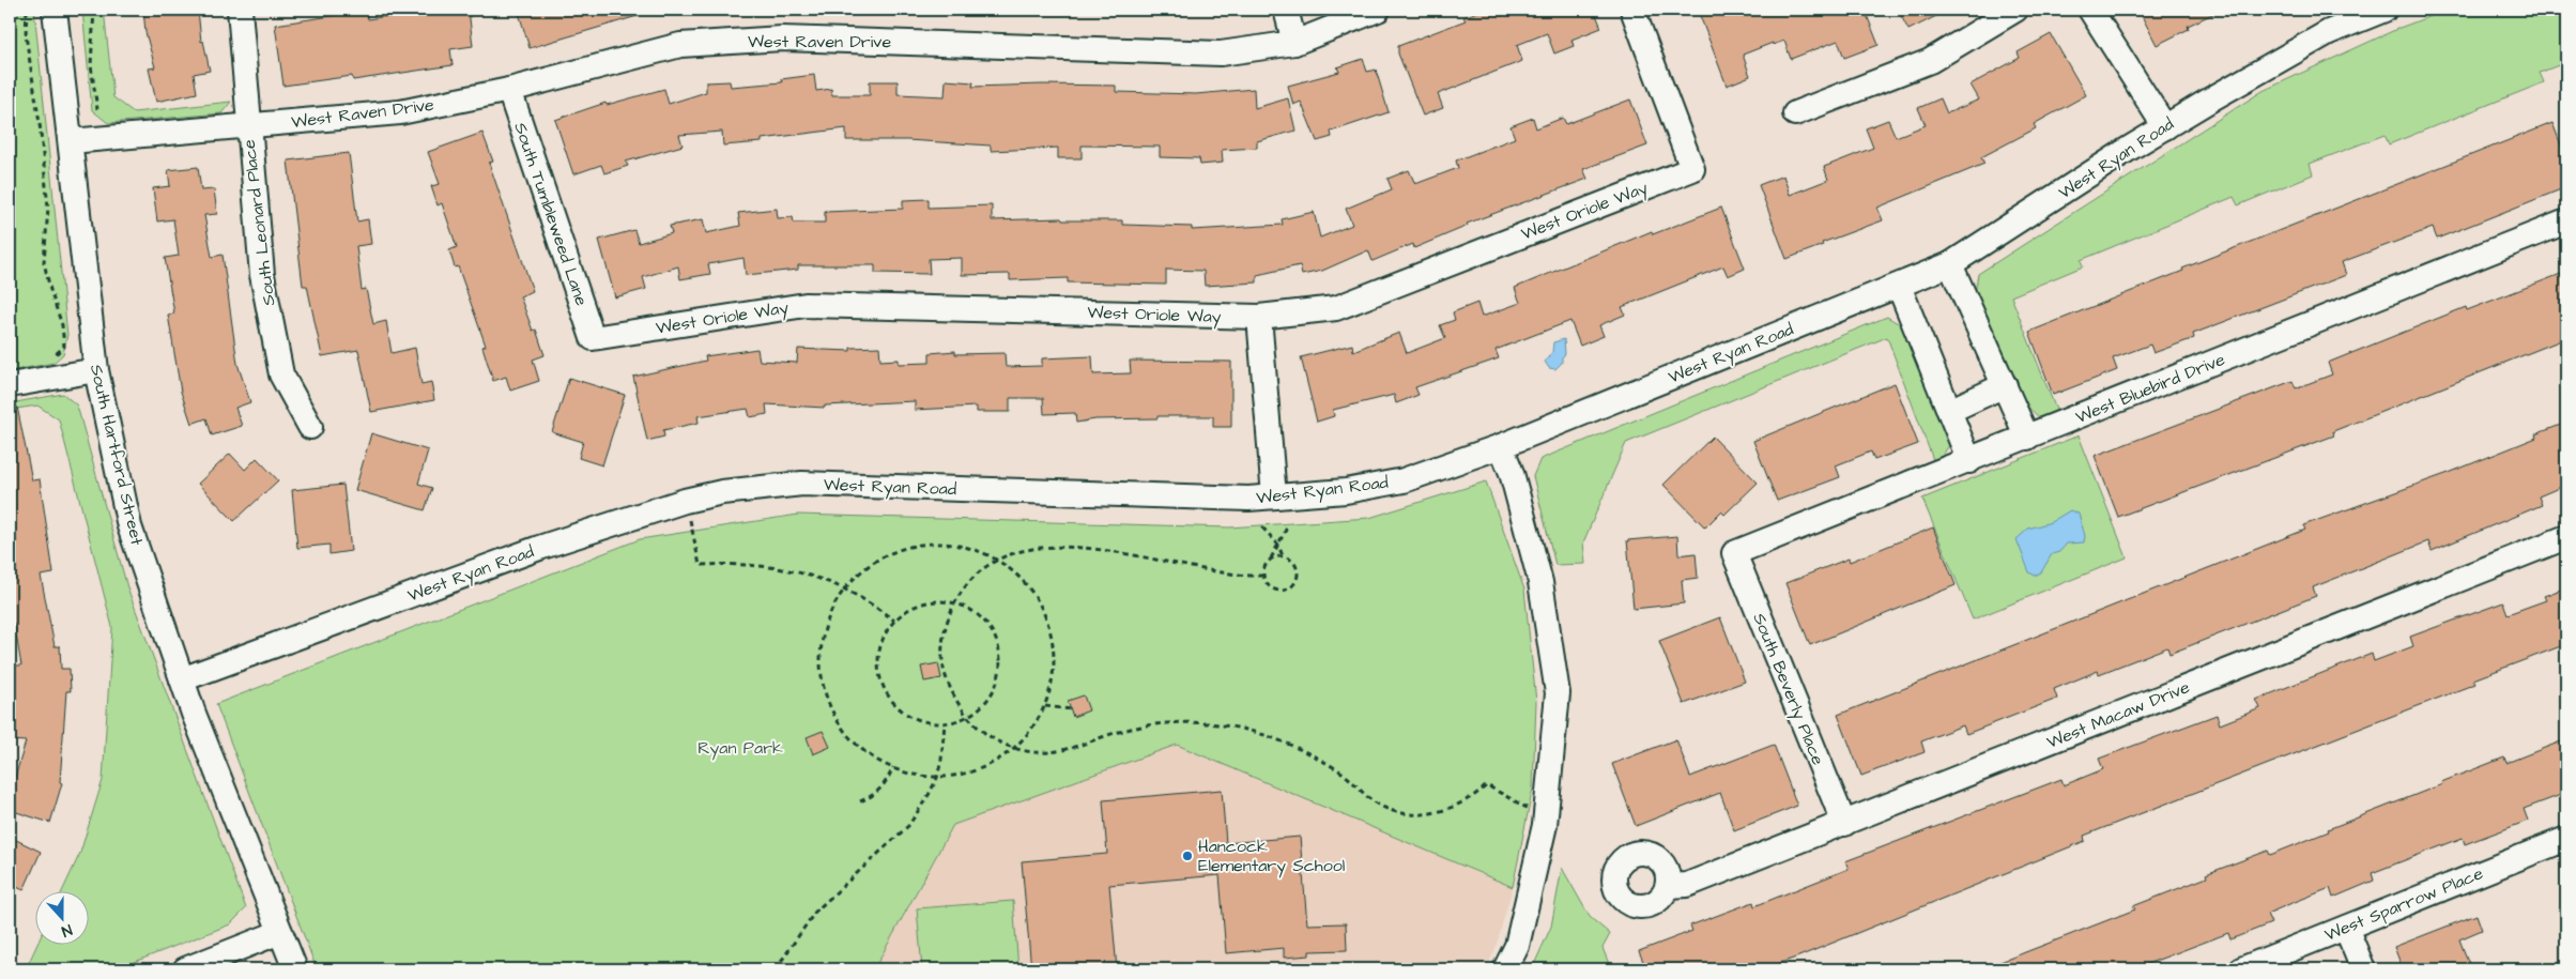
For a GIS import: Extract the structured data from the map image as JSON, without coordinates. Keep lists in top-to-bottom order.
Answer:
{
  "streets": {
    "street": [
      "West Raven Drive",
      "West Ryan Road",
      "West Oriole Way",
      "South Tumbleweed Lane",
      "South Leonard Place",
      "West Bluebird Drive",
      "South Hartford Street",
      "South Beverly Place",
      "West Macaw Drive",
      "West Sparrow Place"
    ]
  },
  "crossings": [
    ["West Raven Drive", "South Tumbleweed Lane"],
    ["West Raven Drive", "South Leonard Place"],
    ["West Raven Drive", "South Hartford Street"],
    ["West Ryan Road", "South Hartford Street"],
    ["West Oriole Way", "South Tumbleweed Lane"],
    ["West Bluebird Drive", "South Beverly Place"],
    ["South Beverly Place", "West Macaw Drive"]
  ],
  "parks": ["Ryan Park"],
  "places": ["Hancock Elementary School"],
  "north": "bottom"
}
